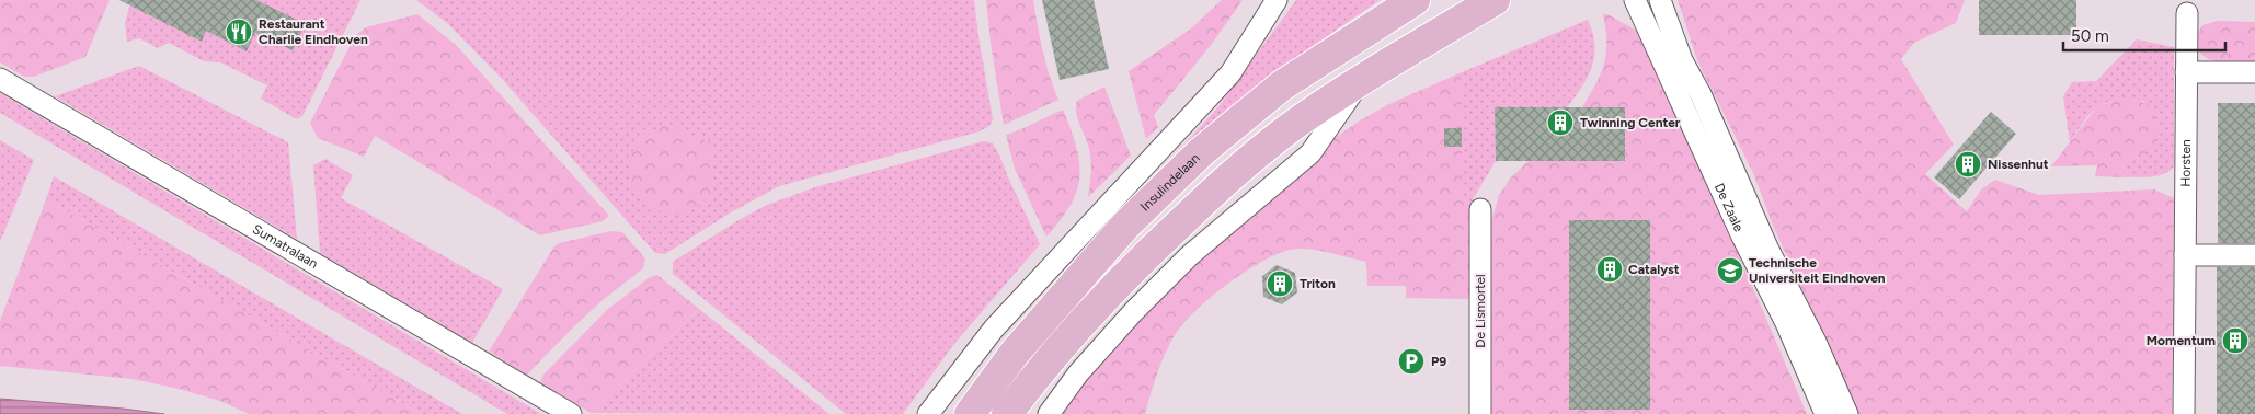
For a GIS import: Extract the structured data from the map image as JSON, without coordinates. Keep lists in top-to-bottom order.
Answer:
{
  "streets": {
    "main road": ["Insulindelaan"],
    "street": [
      "Horsten",
      "De Zaale",
      "Sumatralaan",
      "De Lismortel"
    ]
  },
  "places": {
    "restaurant": ["Restaurant Charlie Eindhoven"],
    "building": [
      "Twinning Center",
      "Nissenhut",
      "Catalyst",
      "Triton",
      "Momentum"
    ],
    "school or university": ["Technische Universiteit Eindhoven"],
    "parking": ["P9"]
  },
  "scale_bar": "50 m"
}
